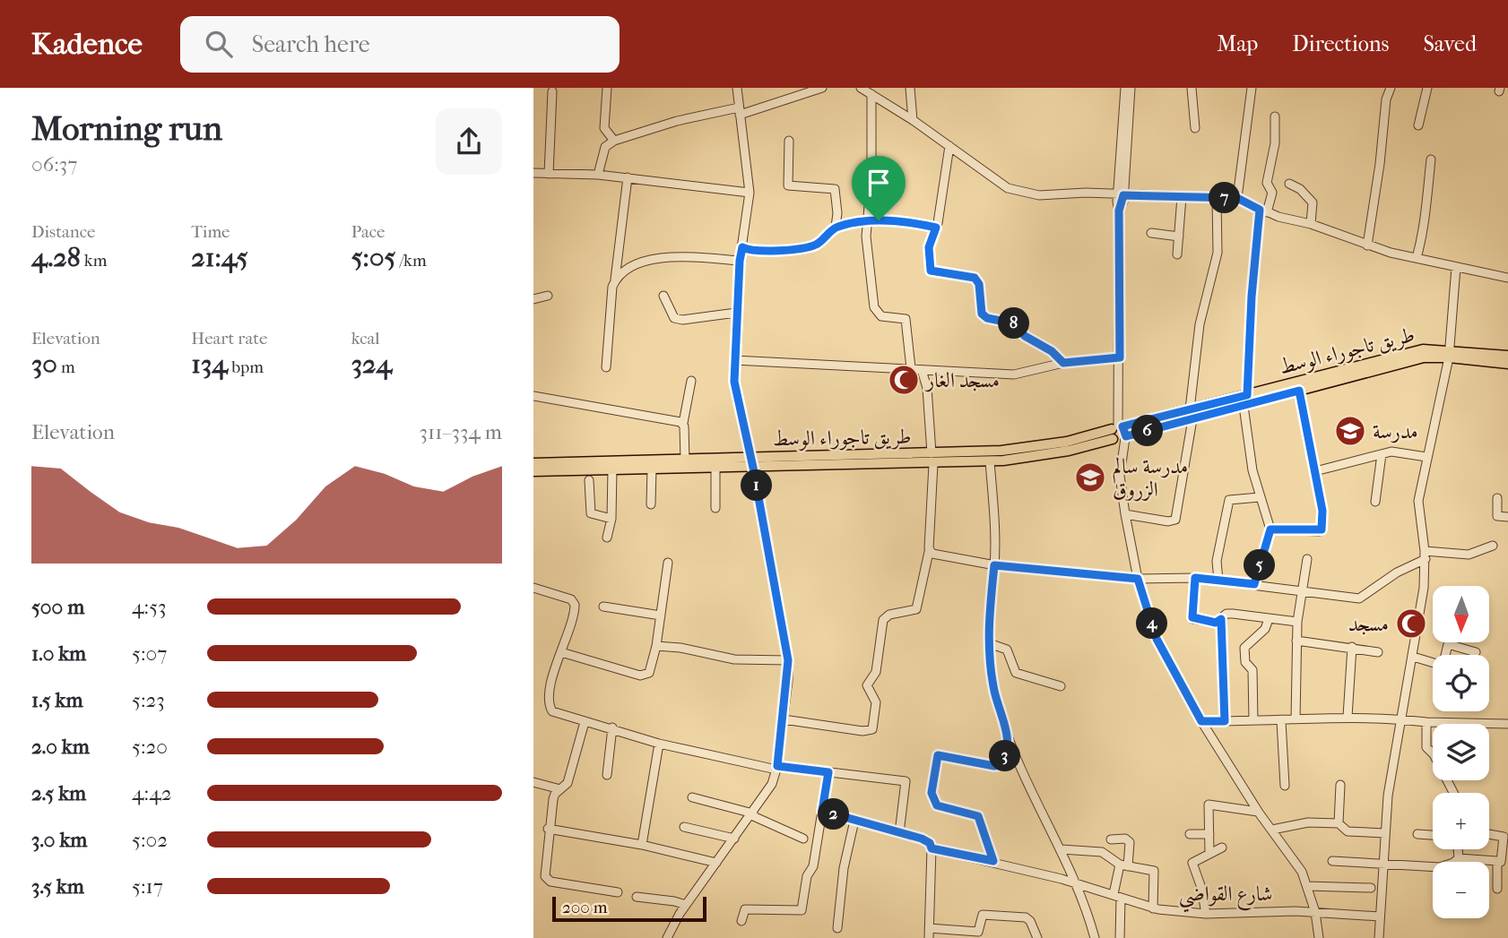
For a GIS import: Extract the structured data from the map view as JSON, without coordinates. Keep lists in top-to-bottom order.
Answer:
{
  "streets": {
    "main road": ["طريق تاجوراء الوسط"],
    "street": ["شارع القواضي"]
  },
  "places": {
    "mosque": ["مسجد الغار", "مسجد"],
    "school or university": ["مدرسة", "مدرسة سالم الزروق"]
  },
  "scale_bar": "200 m",
  "north": "bottom",
  "page": {
    "header": "Kadence",
    "search": "Search here",
    "nav": ["Map", "Directions", "Saved"],
    "heading": ["Morning run", "06:37"],
    "pins": [
      "7",
      "8",
      "6",
      "1",
      "5",
      "4",
      "3",
      "2"
    ],
    "stats": [
      ["Distance", "4.28 km"],
      ["Time", "21:45"],
      ["Pace", "5:05 /km"],
      ["Elevation", "30 m"],
      ["Heart rate", "134 bpm"],
      ["kcal", "324"]
    ],
    "chart": ["Elevation", "311–334 m"],
    "list": [
      {
        "name": "500 m",
        "note": "4:53"
      },
      {
        "name": "1.0 km",
        "note": "5:07"
      },
      {
        "name": "1.5 km",
        "note": "5:23"
      },
      {
        "name": "2.0 km",
        "note": "5:20"
      },
      {
        "name": "2.5 km",
        "note": "4:42"
      },
      {
        "name": "3.0 km",
        "note": "5:02"
      },
      {
        "name": "3.5 km",
        "note": "5:17"
      }
    ],
    "map_buttons": ["+", "−"],
    "scale": "200 m"
  }
}
